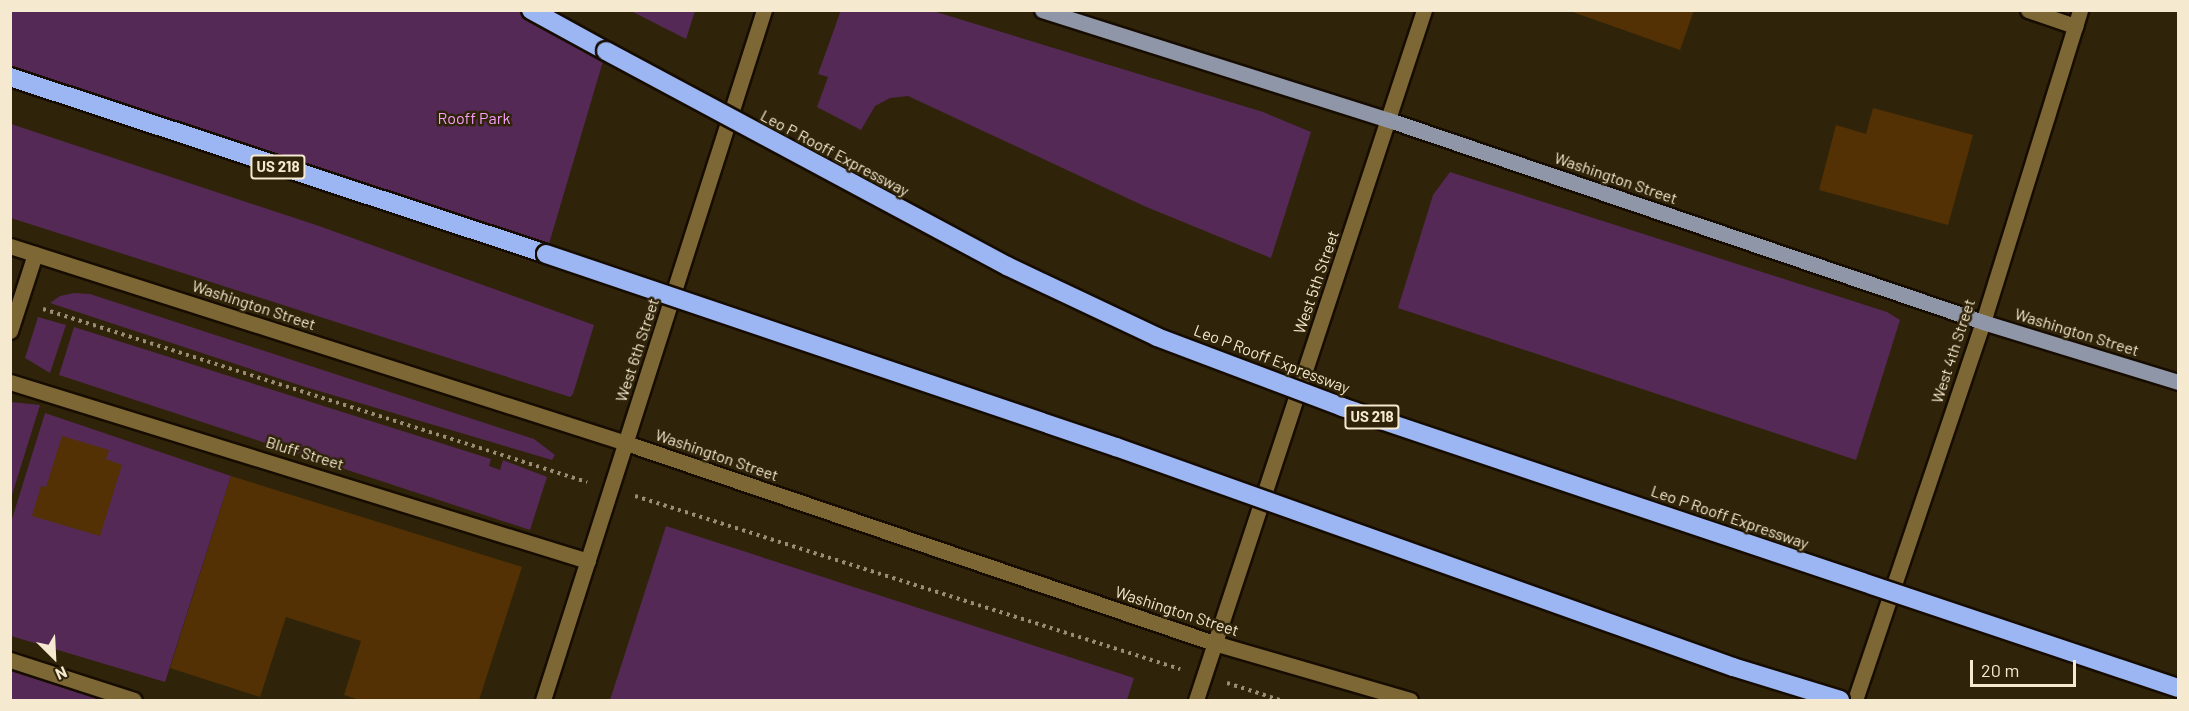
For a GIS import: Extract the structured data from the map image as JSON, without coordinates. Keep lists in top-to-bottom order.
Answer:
{
  "streets": {
    "highway": ["Leo P Rooff Expressway", "US 218"],
    "main road": ["Washington Street"],
    "street": [
      "West 5th Street",
      "West 6th Street",
      "West 4th Street",
      "Bluff Street"
    ]
  },
  "crossings": [
    ["Washington Street", "West 5th Street"],
    ["Washington Street", "West 6th Street"],
    ["Washington Street", "West 4th Street"],
    ["West 6th Street", "Bluff Street"]
  ],
  "parks": ["Rooff Park"],
  "scale_bar": "20 m",
  "north": "bottom right"
}
